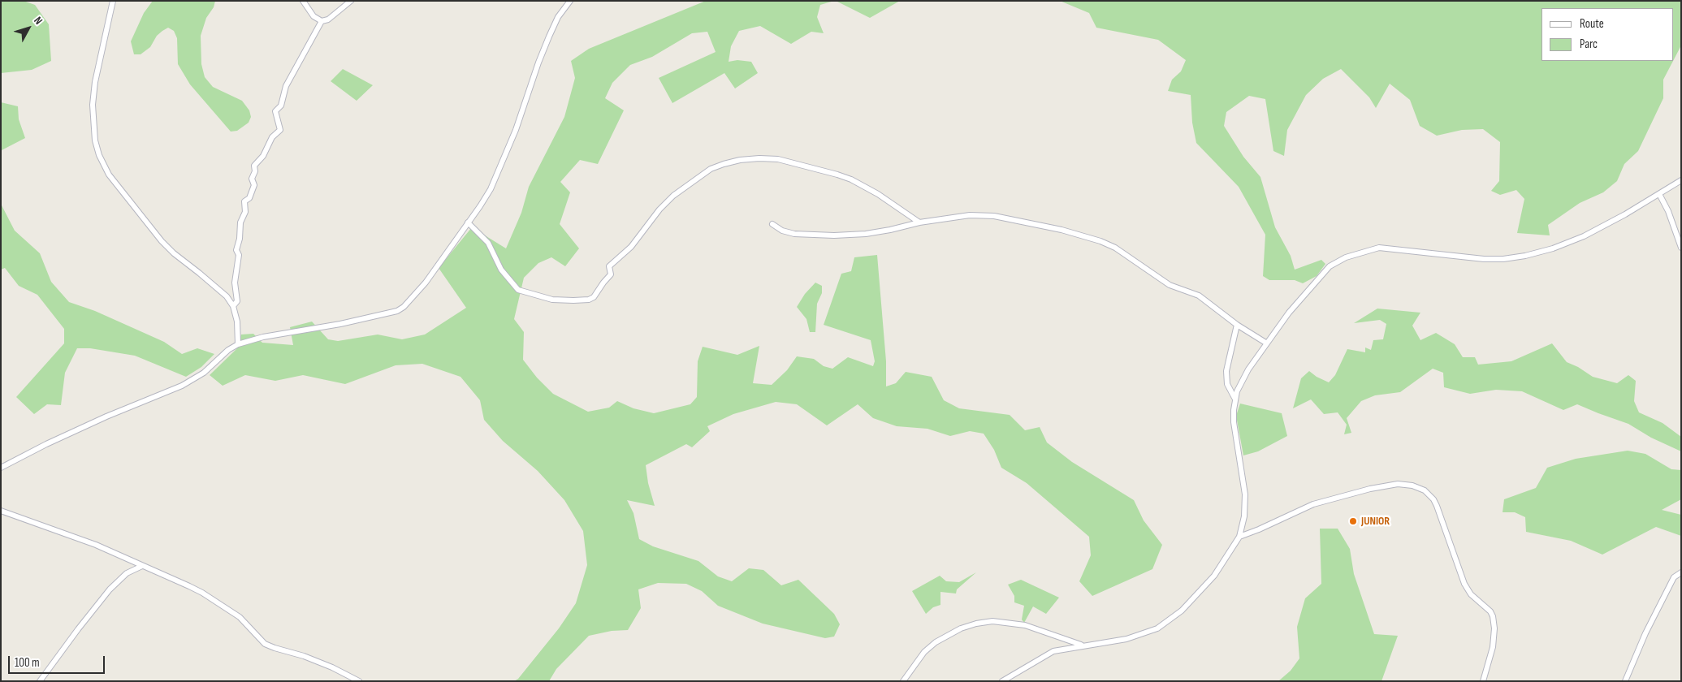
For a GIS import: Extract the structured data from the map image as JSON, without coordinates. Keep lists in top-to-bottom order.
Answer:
{
  "places": ["JUNIOR"],
  "legend": ["Route", "Parc"],
  "scale_bar": "100 m",
  "north": "top right"
}
